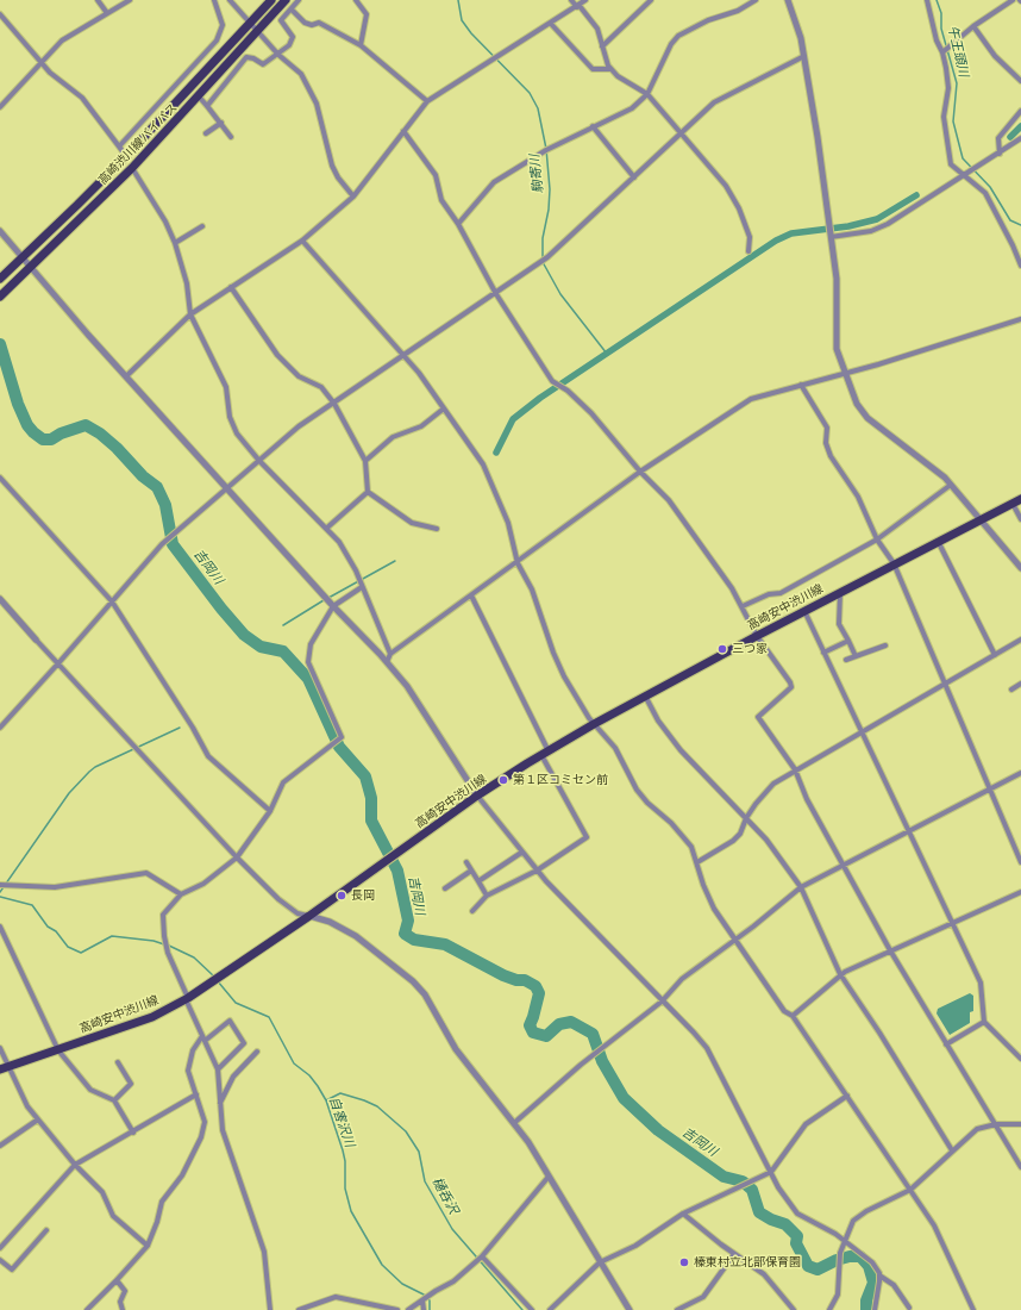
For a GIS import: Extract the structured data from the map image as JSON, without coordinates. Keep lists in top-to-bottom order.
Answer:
{
  "streets": {
    "main road": ["高崎渋川線バイパス", "高崎安中渋川線"]
  },
  "water": [
    "午王頭川",
    "駒寄川",
    "吉岡川",
    "自害沢川",
    "樋呑沢"
  ],
  "places": [
    "三つ家",
    "第１区コミセン前",
    "長岡",
    "榛東村立北部保育園"
  ]
}
